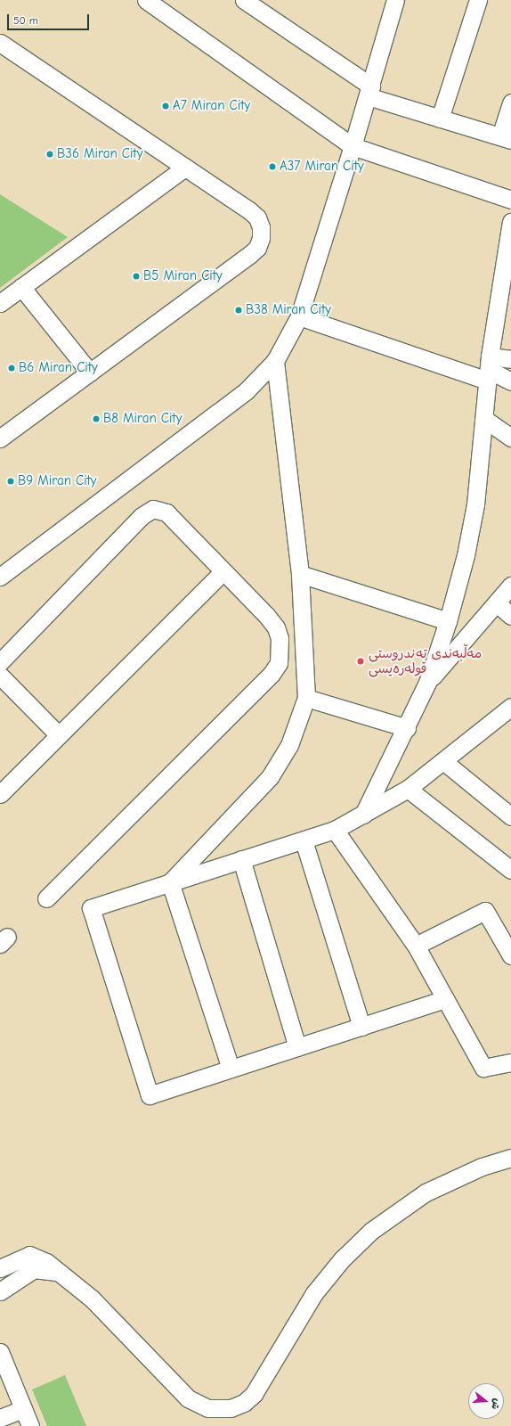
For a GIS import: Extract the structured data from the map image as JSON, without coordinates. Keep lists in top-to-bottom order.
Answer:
{
  "places": [
    "A7 Miran City",
    "B36 Miran City",
    "A37 Miran City",
    "B5 Miran City",
    "B38 Miran City",
    "B6 Miran City",
    "B8 Miran City",
    "B9 Miran City",
    "مەڵبەندی تەندروستی قولەرەیسی"
  ],
  "scale_bar": "50 m",
  "north": "right"
}
